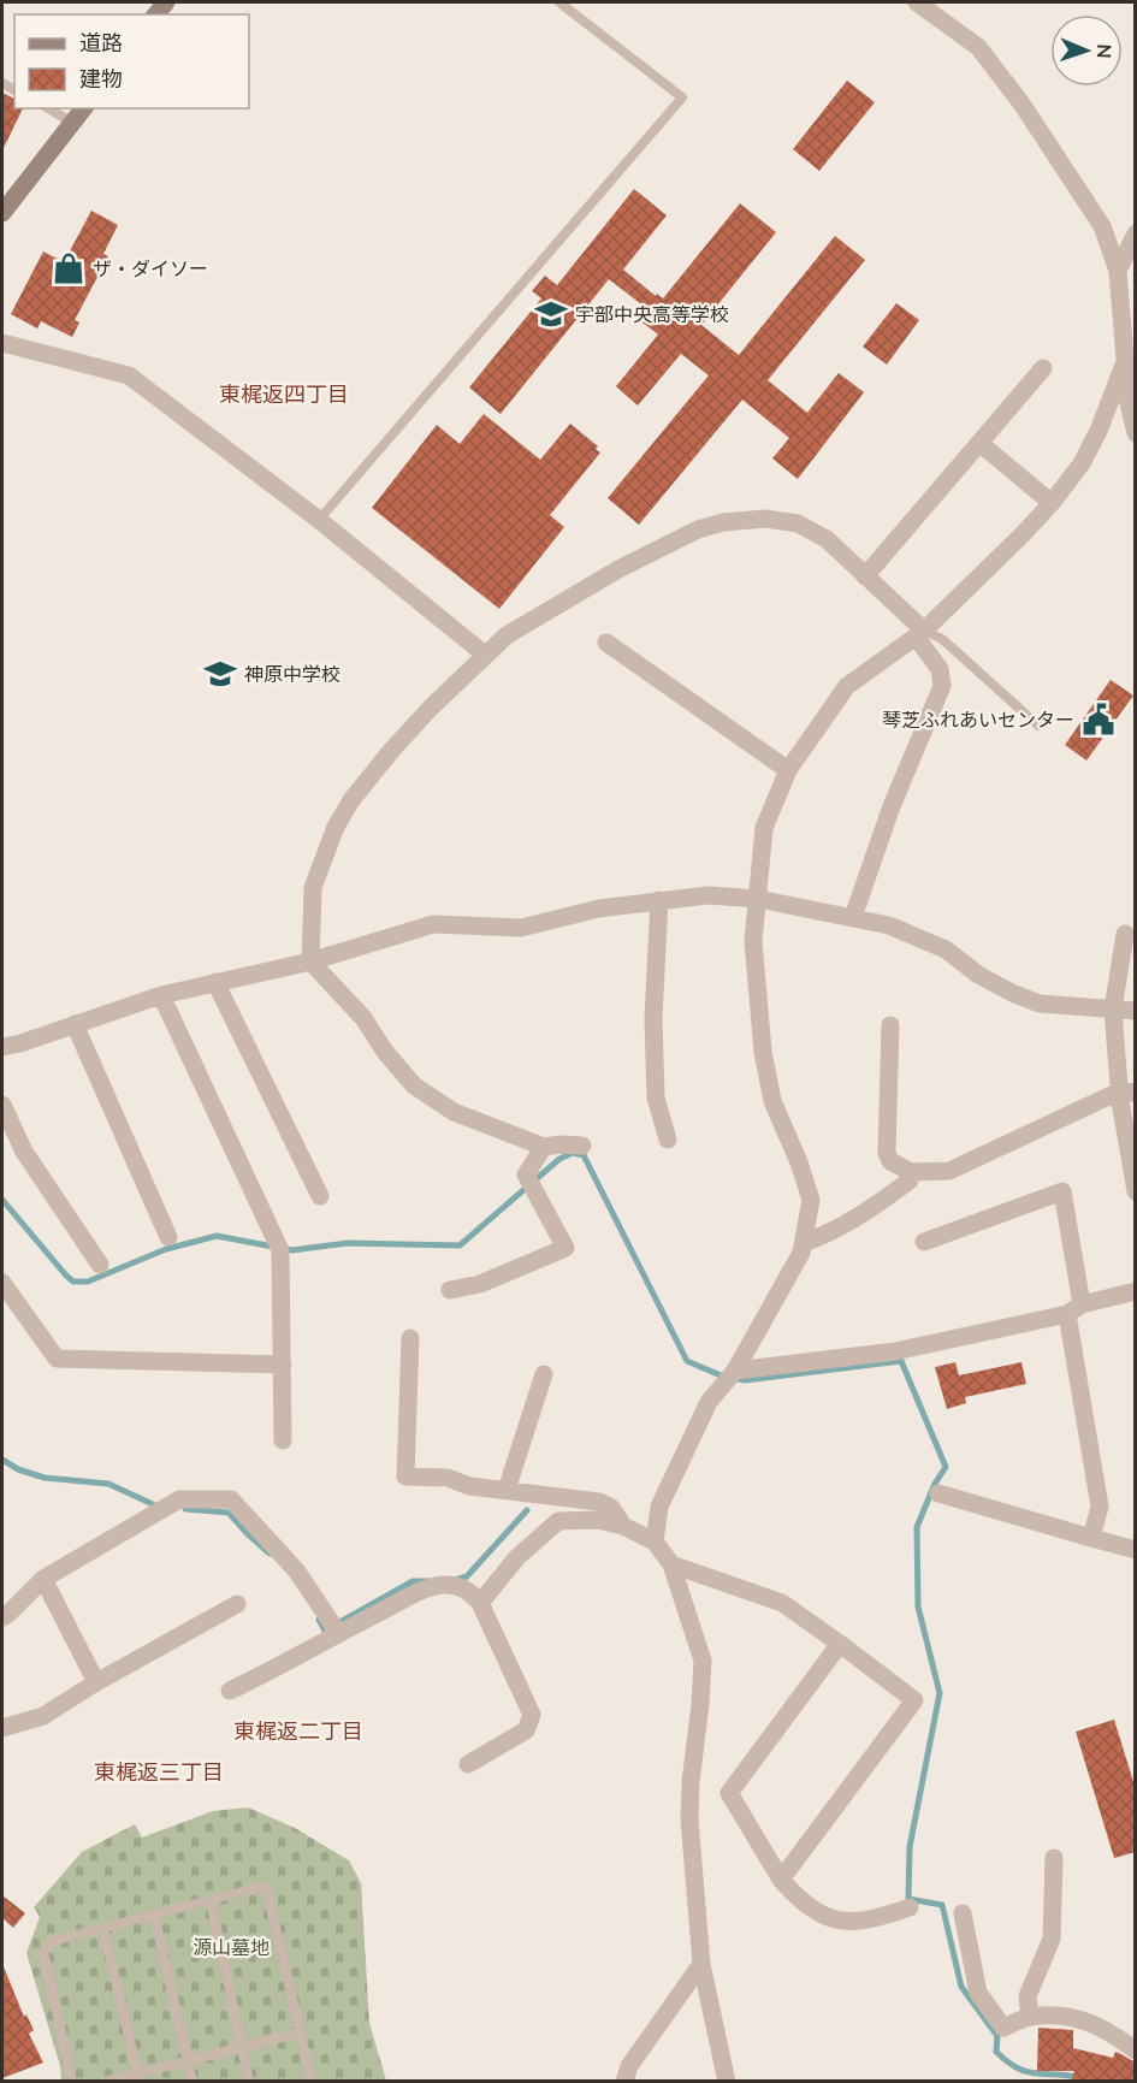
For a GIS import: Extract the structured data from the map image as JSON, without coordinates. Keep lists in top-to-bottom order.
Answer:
{
  "districts": ["東梶返四丁目", "東梶返二丁目", "東梶返三丁目"],
  "parks": ["源山墓地"],
  "places": {
    "shop": ["ザ・ダイソー"],
    "school or university": ["宇部中央高等学校", "神原中学校"],
    "public building": ["琴芝ふれあいセンター"]
  },
  "legend": ["道路", "建物"],
  "north": "right"
}
